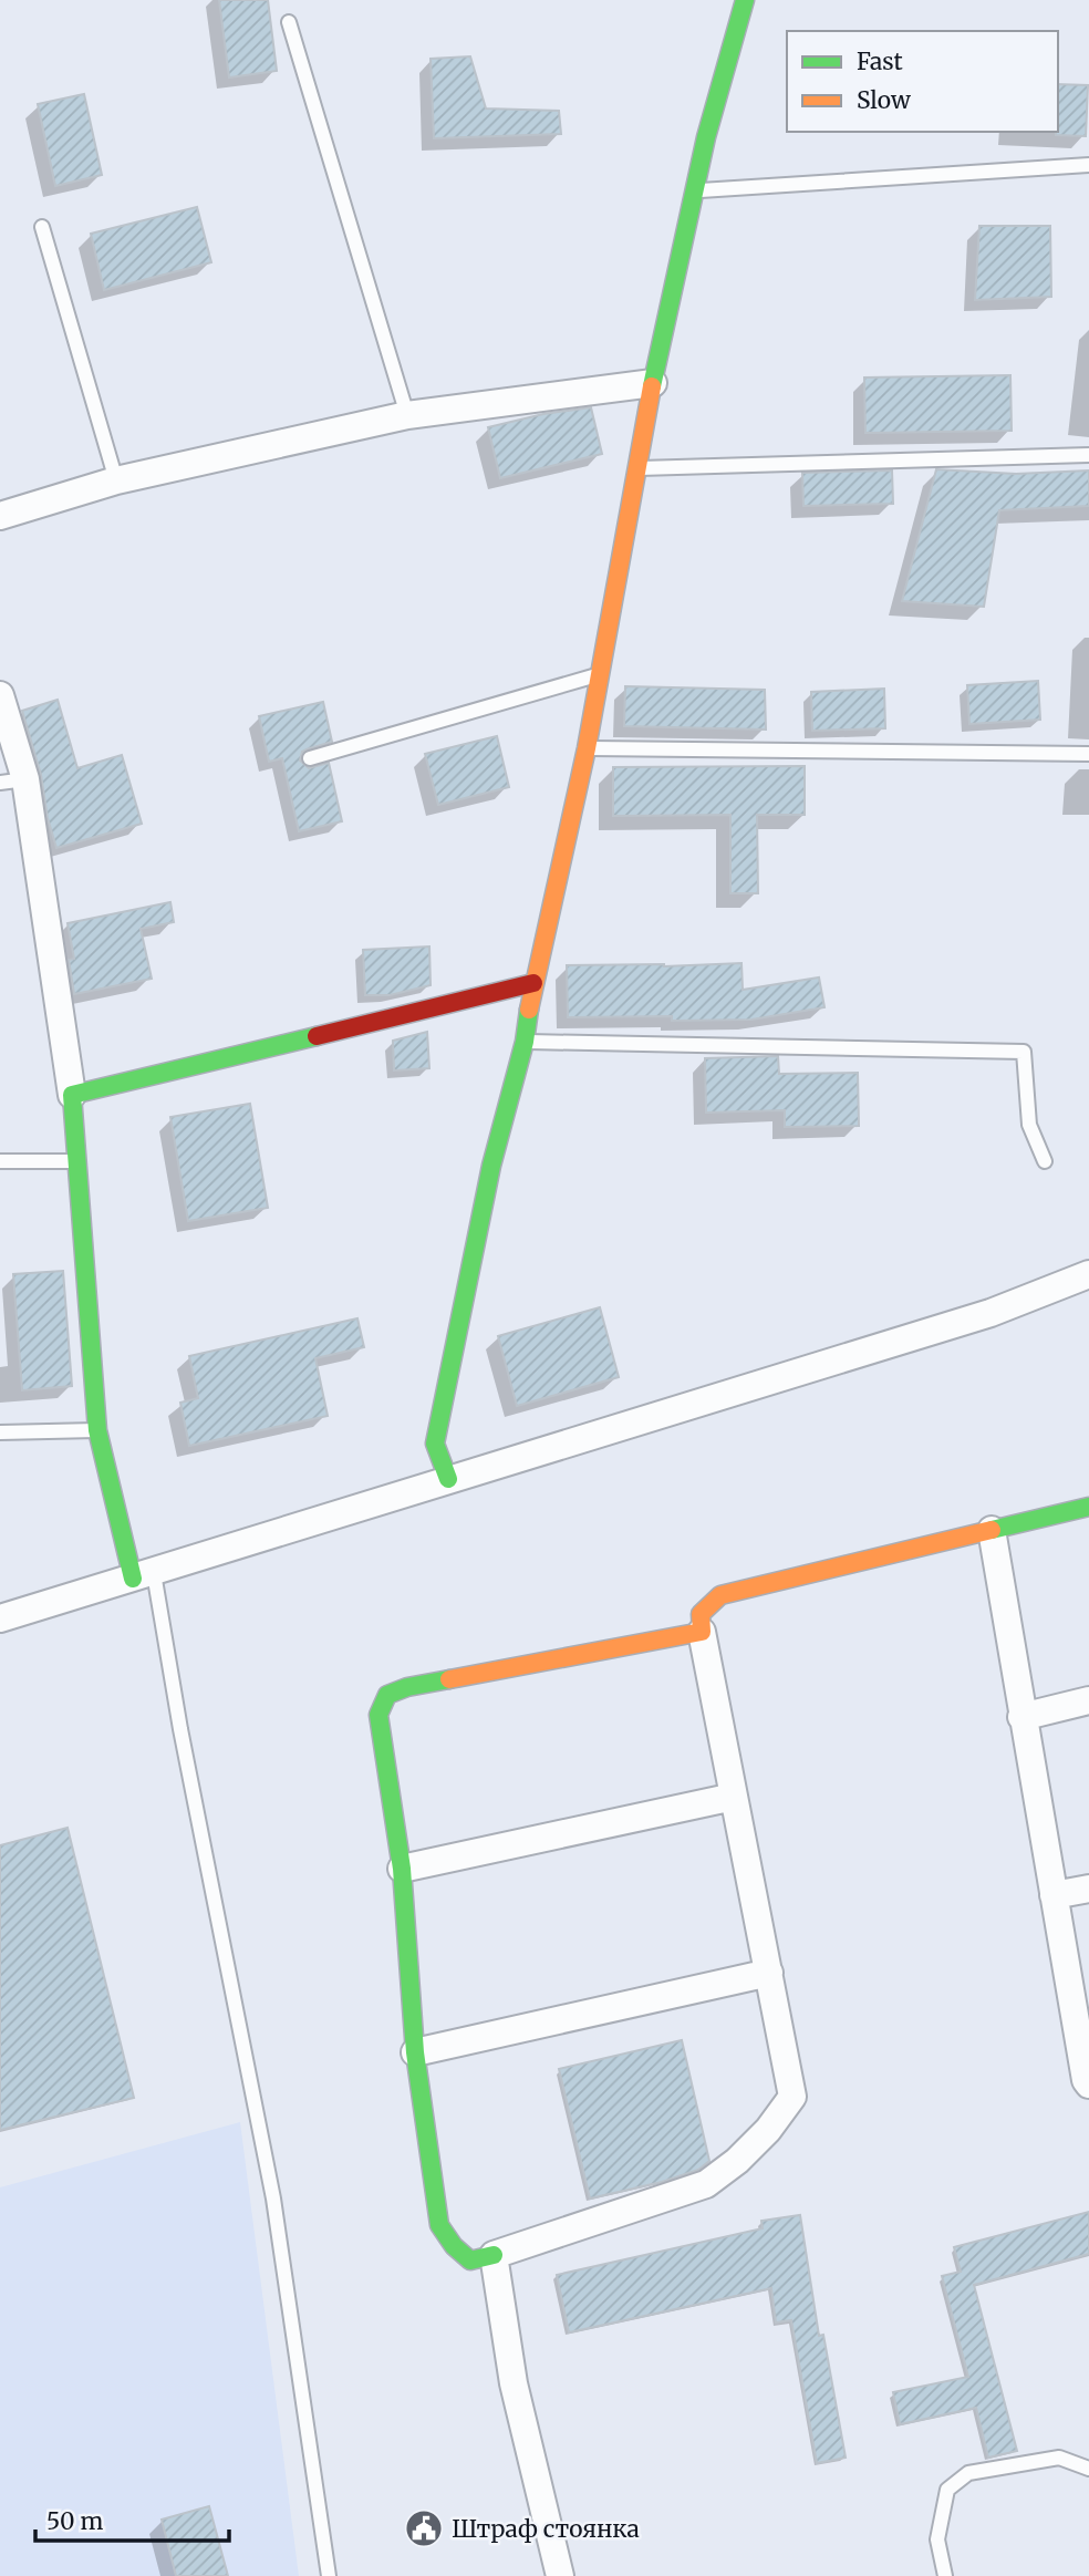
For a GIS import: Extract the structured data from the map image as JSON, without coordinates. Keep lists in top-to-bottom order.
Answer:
{
  "places": {
    "public building": ["Штраф стоянка"]
  },
  "legend": ["Fast", "Slow"],
  "scale_bar": "50 m"
}
